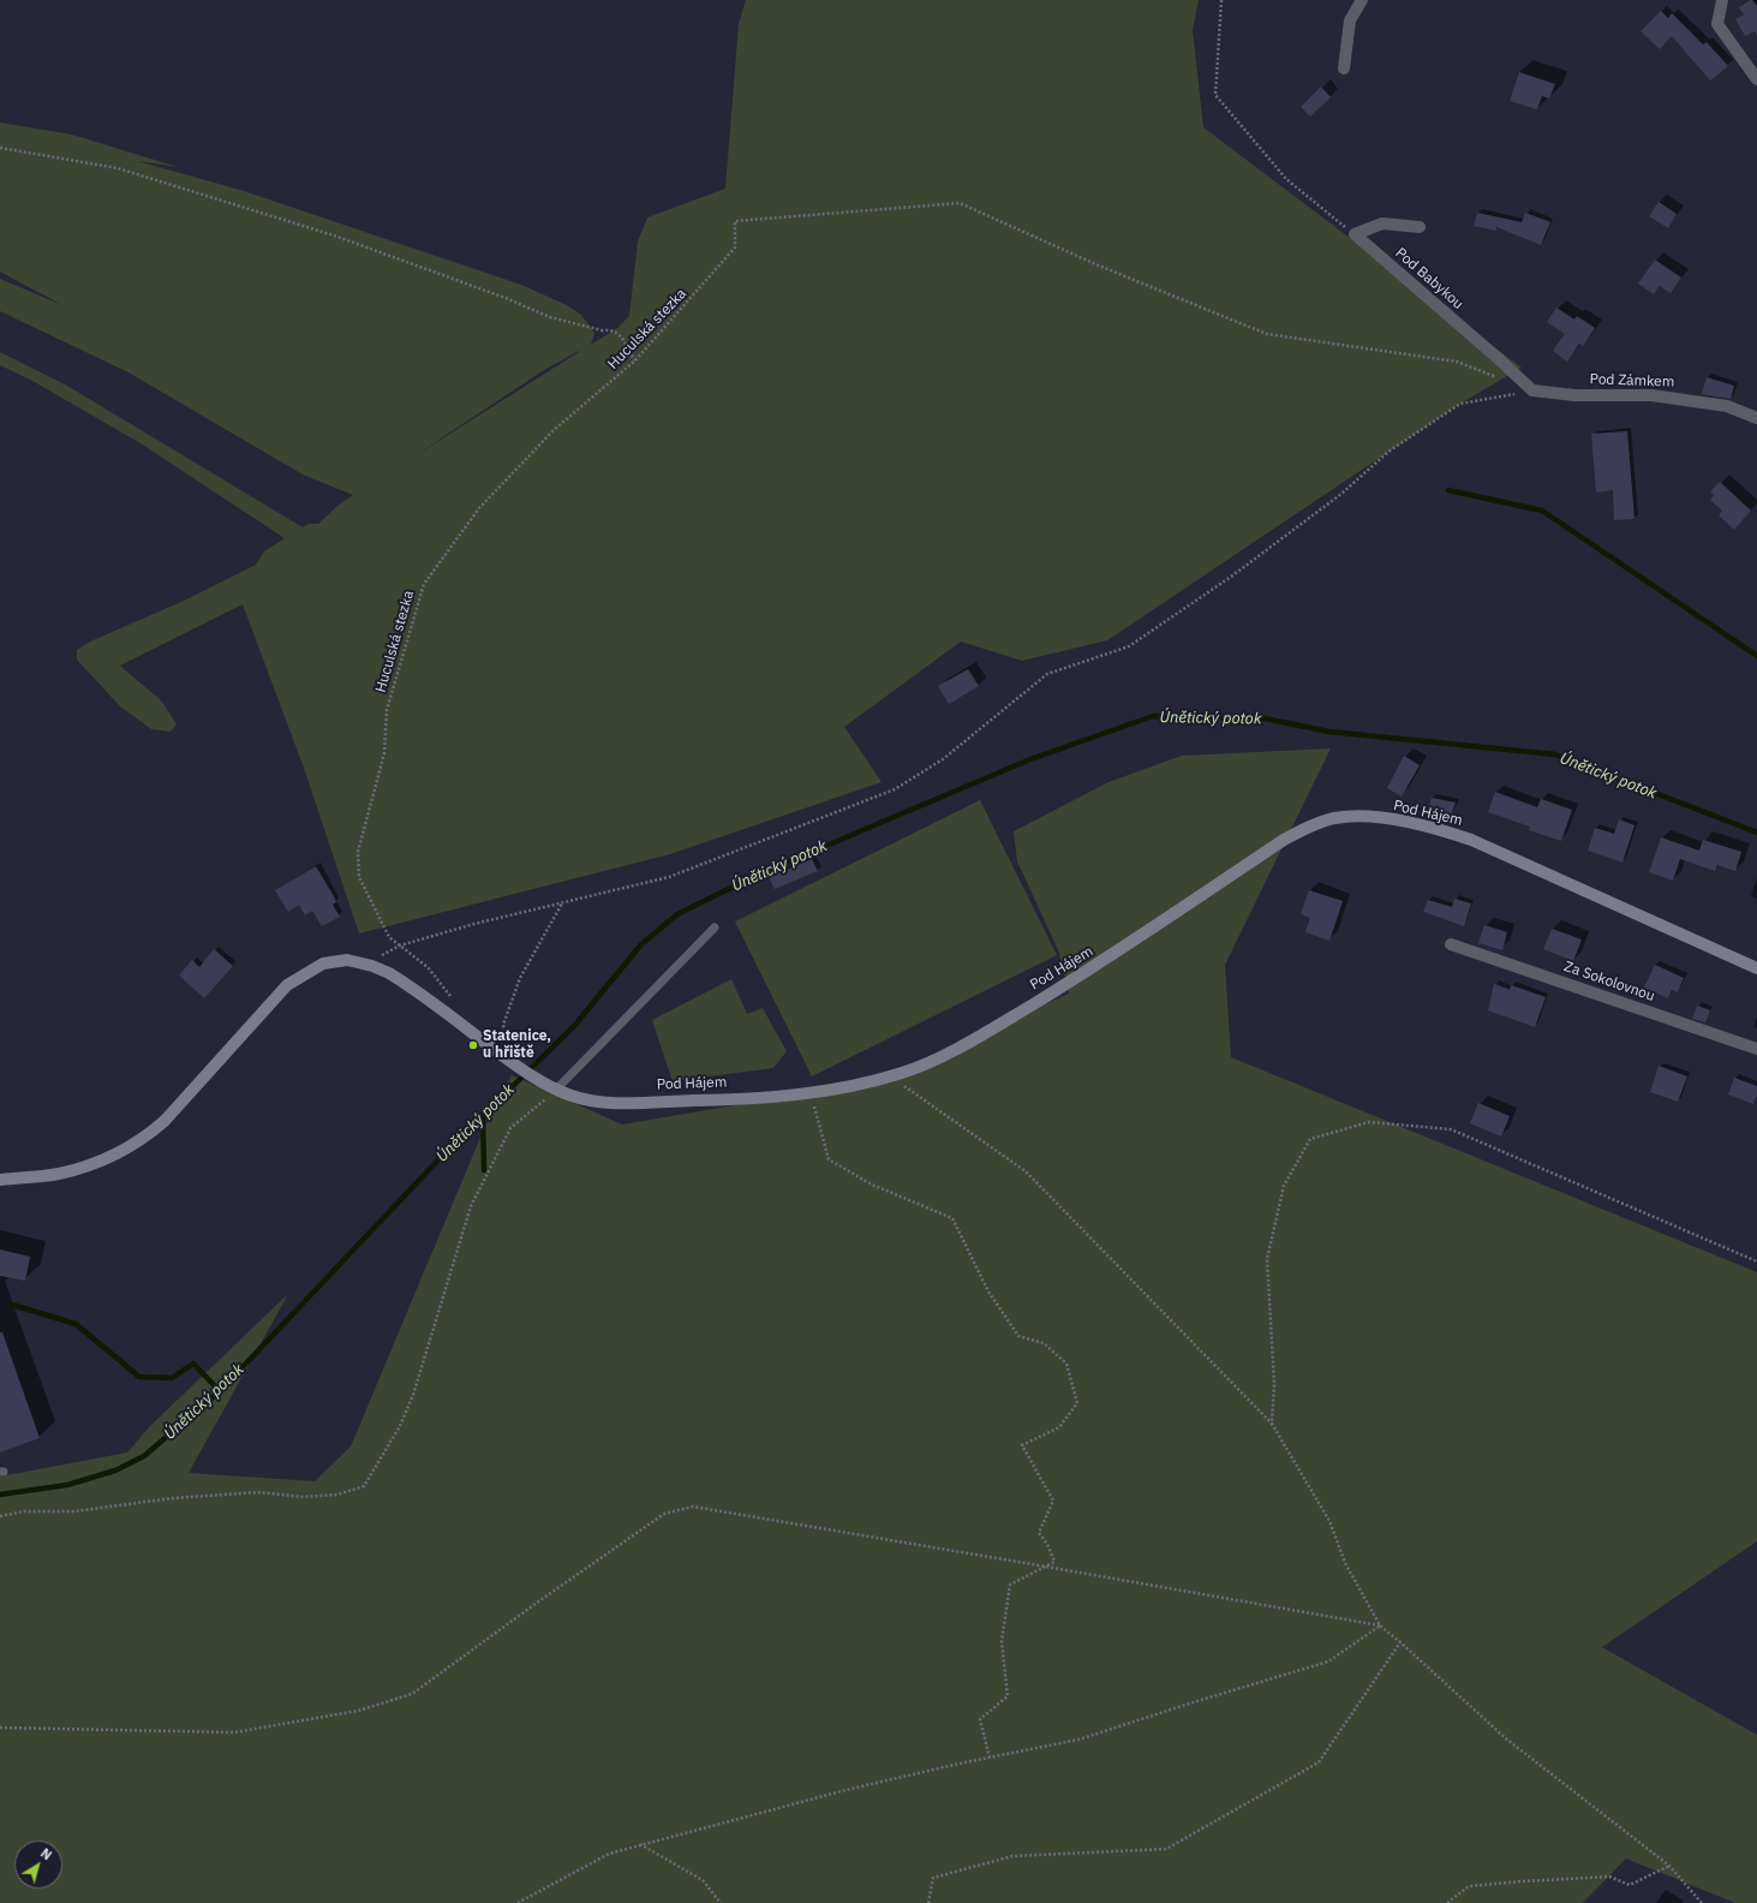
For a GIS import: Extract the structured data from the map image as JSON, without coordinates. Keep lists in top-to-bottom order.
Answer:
{
  "streets": {
    "street": [
      "Pod Babykou",
      "Pod Zámkem",
      "Pod Hájem",
      "Za Sokolovnou"
    ],
    "path": ["Huculská stezka"]
  },
  "crossings": [
    ["Pod Babykou", "Pod Zámkem"]
  ],
  "water": ["Únětický potok"],
  "places": ["Statenice, u hřiště"],
  "north": "top right"
}
